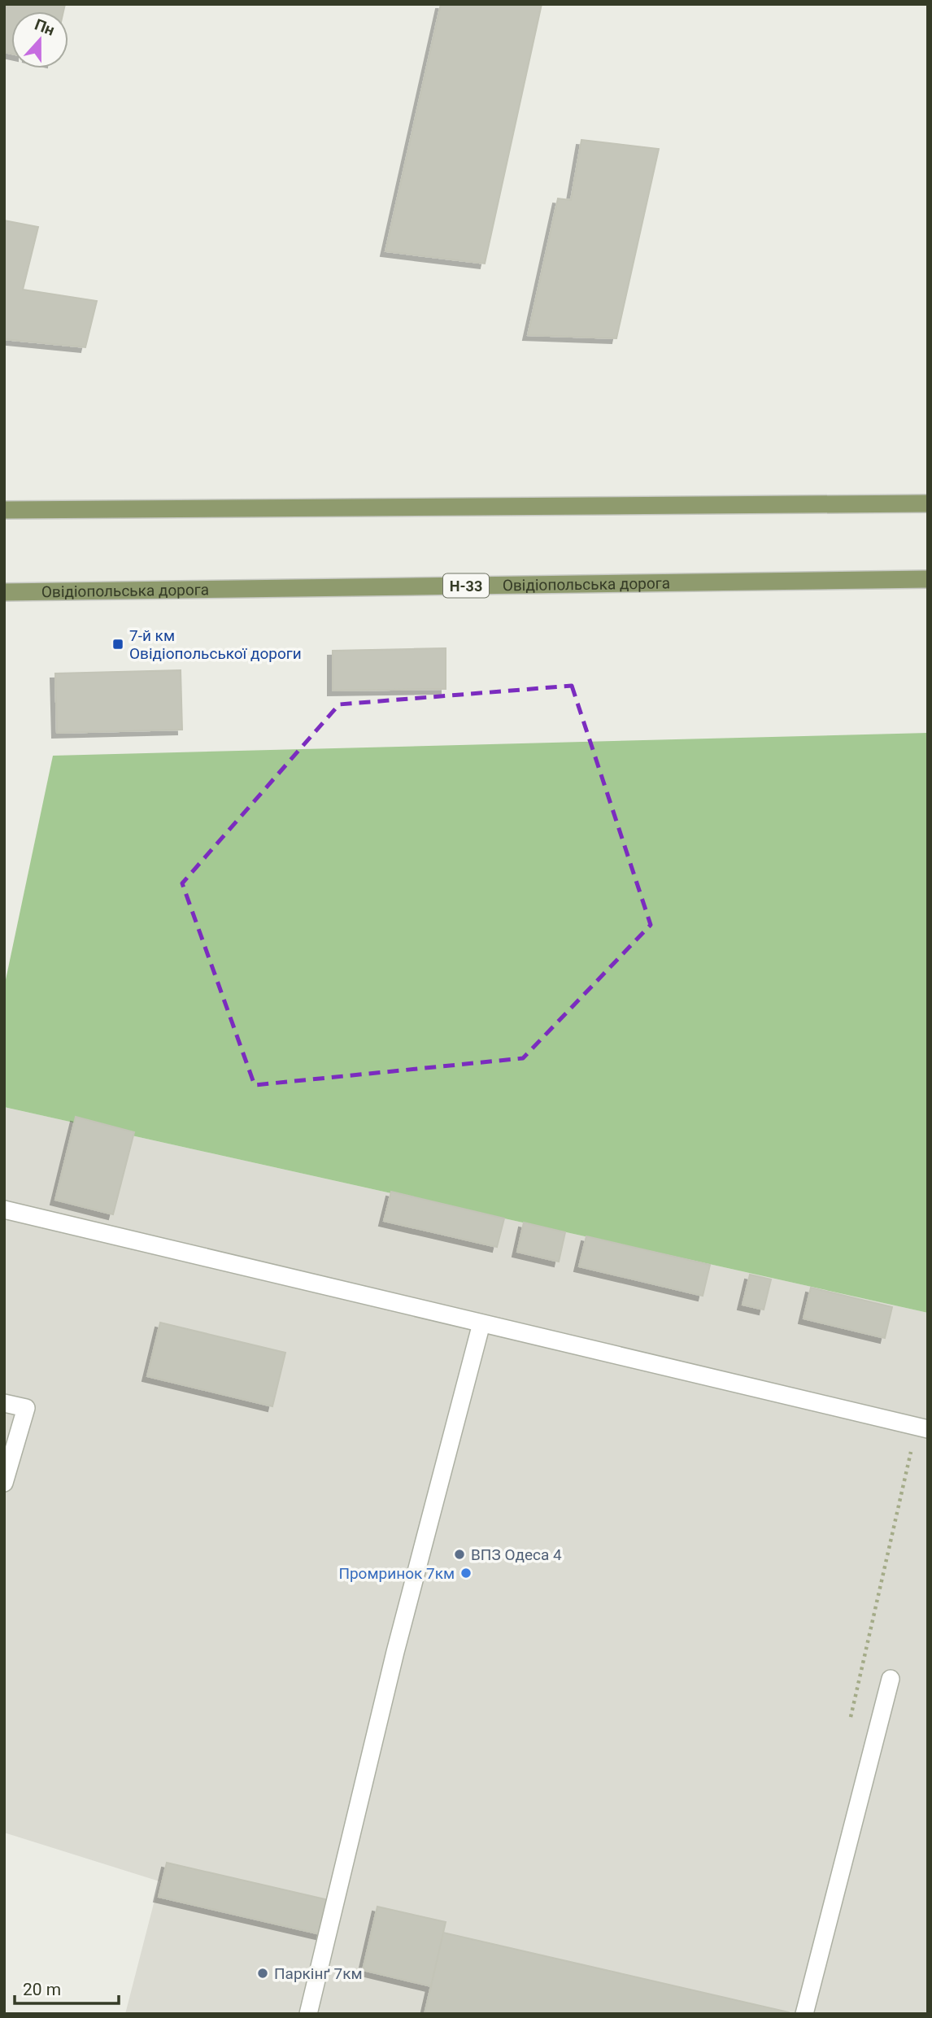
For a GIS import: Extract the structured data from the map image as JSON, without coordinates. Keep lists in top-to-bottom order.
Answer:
{
  "streets": {
    "main road": ["Овідіопольська дорога", "Н-33"]
  },
  "places": {
    "transit": ["7-й км Овідіопольської дороги"],
    "other": ["ВПЗ Одеса 4", "Промринок 7км", "Паркінґ 7км"]
  },
  "scale_bar": "20 m",
  "north": "top"
}
